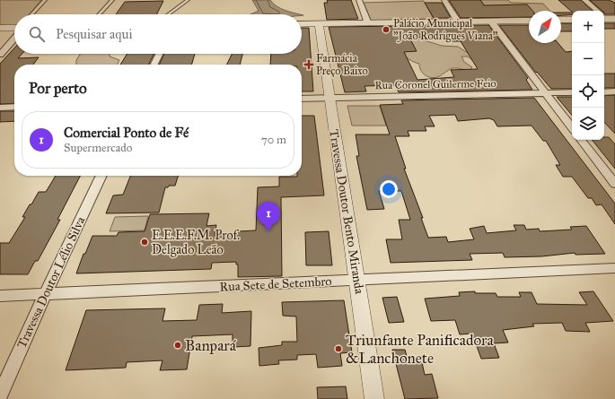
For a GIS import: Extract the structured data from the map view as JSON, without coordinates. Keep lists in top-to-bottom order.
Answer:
{
  "streets": {
    "street": [
      "Rua Coronel Guilerme Feio",
      "Travessa Doutor Bento Miranda",
      "Travessa Doutor Lélio Silva",
      "Rua Sete de Setembro"
    ]
  },
  "crossings": [
    ["Rua Coronel Guilerme Feio", "Travessa Doutor Bento Miranda"],
    ["Travessa Doutor Bento Miranda", "Rua Sete de Setembro"],
    ["Travessa Doutor Lélio Silva", "Rua Sete de Setembro"]
  ],
  "places": {
    "other": [
      "Palácio Municipal \"João Rodrigues Viana\"",
      "E.E.E.F.M. Prof. Delgado Leão",
      "Banpará",
      "Triunfante Panificadora &Lanchonete"
    ],
    "health": ["Farmácia Preço Baixo"]
  },
  "north": "top right",
  "page": {
    "map_buttons": ["+", "−"],
    "search": "Pesquisar aqui",
    "heading": "Por perto",
    "list": [
      {
        "mark": "1",
        "name": "Comercial Ponto de Fé",
        "note": "Supermercado",
        "value": "70 m"
      }
    ],
    "pins": "1"
  }
}
